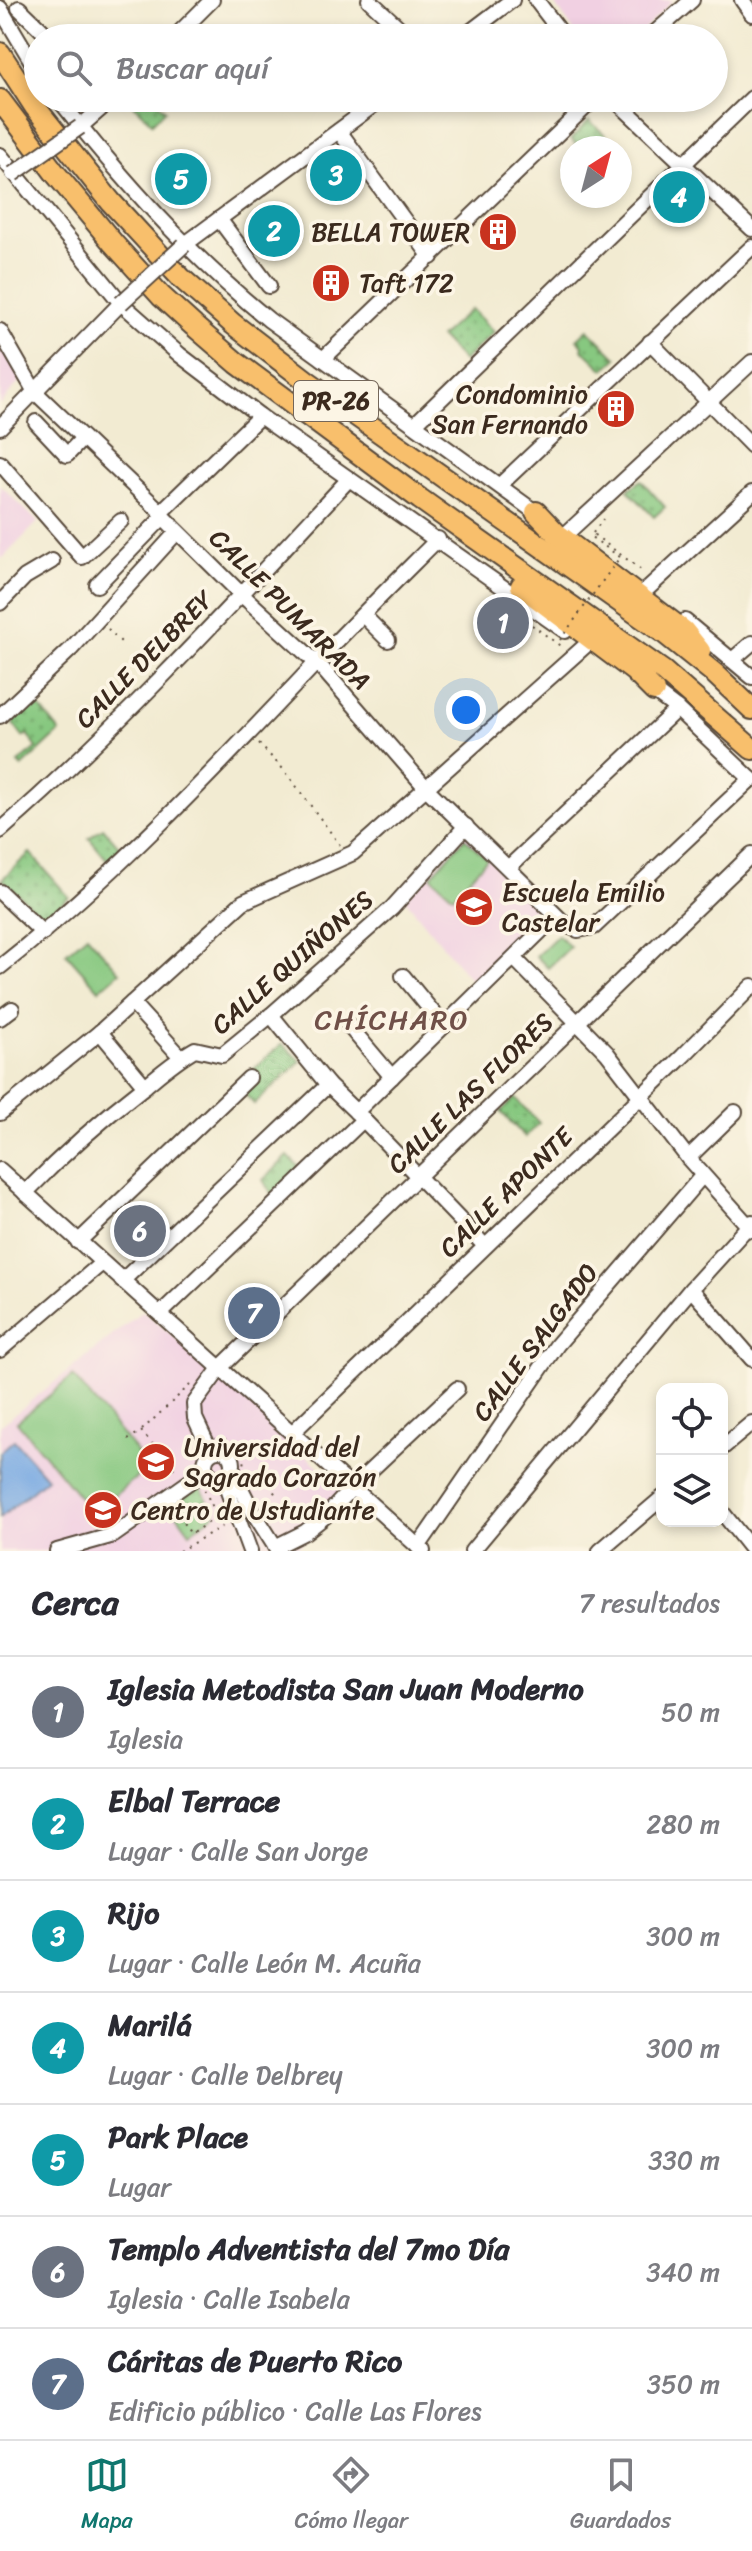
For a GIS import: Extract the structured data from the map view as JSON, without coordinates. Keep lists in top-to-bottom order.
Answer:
{
  "streets": {
    "highway": ["PR-26"],
    "street": [
      "CALLE PUMARADA",
      "CALLE DELBREY",
      "CALLE QUIÑONES",
      "CALLE LAS FLORES",
      "CALLE APONTE",
      "CALLE SALGADO"
    ]
  },
  "crossings": [
    ["CALLE PUMARADA", "CALLE DELBREY"],
    ["CALLE PUMARADA", "CALLE QUIÑONES"]
  ],
  "districts": ["CHÍCHARO"],
  "places": {
    "building": ["BELLA TOWER", "Taft 172", "Condominio San Fernando"],
    "school or university": ["Escuela Emilio Castelar", "Universidad del Sagrado Corazón", "Centro de Ustudiante"]
  },
  "north": "top right",
  "page": {
    "search": "Buscar aquí",
    "pins": [
      "3",
      "5",
      "4",
      "2",
      "1",
      "6",
      "7"
    ],
    "heading": ["Cerca", "7 resultados"],
    "list": [
      {
        "mark": "1",
        "name": "Iglesia Metodista San Juan Moderno",
        "note": "Iglesia",
        "value": "50 m"
      },
      {
        "mark": "2",
        "name": "Elbal Terrace",
        "note": "Lugar · Calle San Jorge",
        "value": "280 m"
      },
      {
        "mark": "3",
        "name": "Rijo",
        "note": "Lugar · Calle León M. Acuña",
        "value": "300 m"
      },
      {
        "mark": "4",
        "name": "Marilá",
        "note": "Lugar · Calle Delbrey",
        "value": "300 m"
      },
      {
        "mark": "5",
        "name": "Park Place",
        "note": "Lugar",
        "value": "330 m"
      },
      {
        "mark": "6",
        "name": "Templo Adventista del 7mo Día",
        "note": "Iglesia · Calle Isabela",
        "value": "340 m"
      },
      {
        "mark": "7",
        "name": "Cáritas de Puerto Rico",
        "note": "Edificio público · Calle Las Flores",
        "value": "350 m"
      }
    ],
    "nav": ["Mapa", "Cómo llegar", "Guardados"]
  }
}
